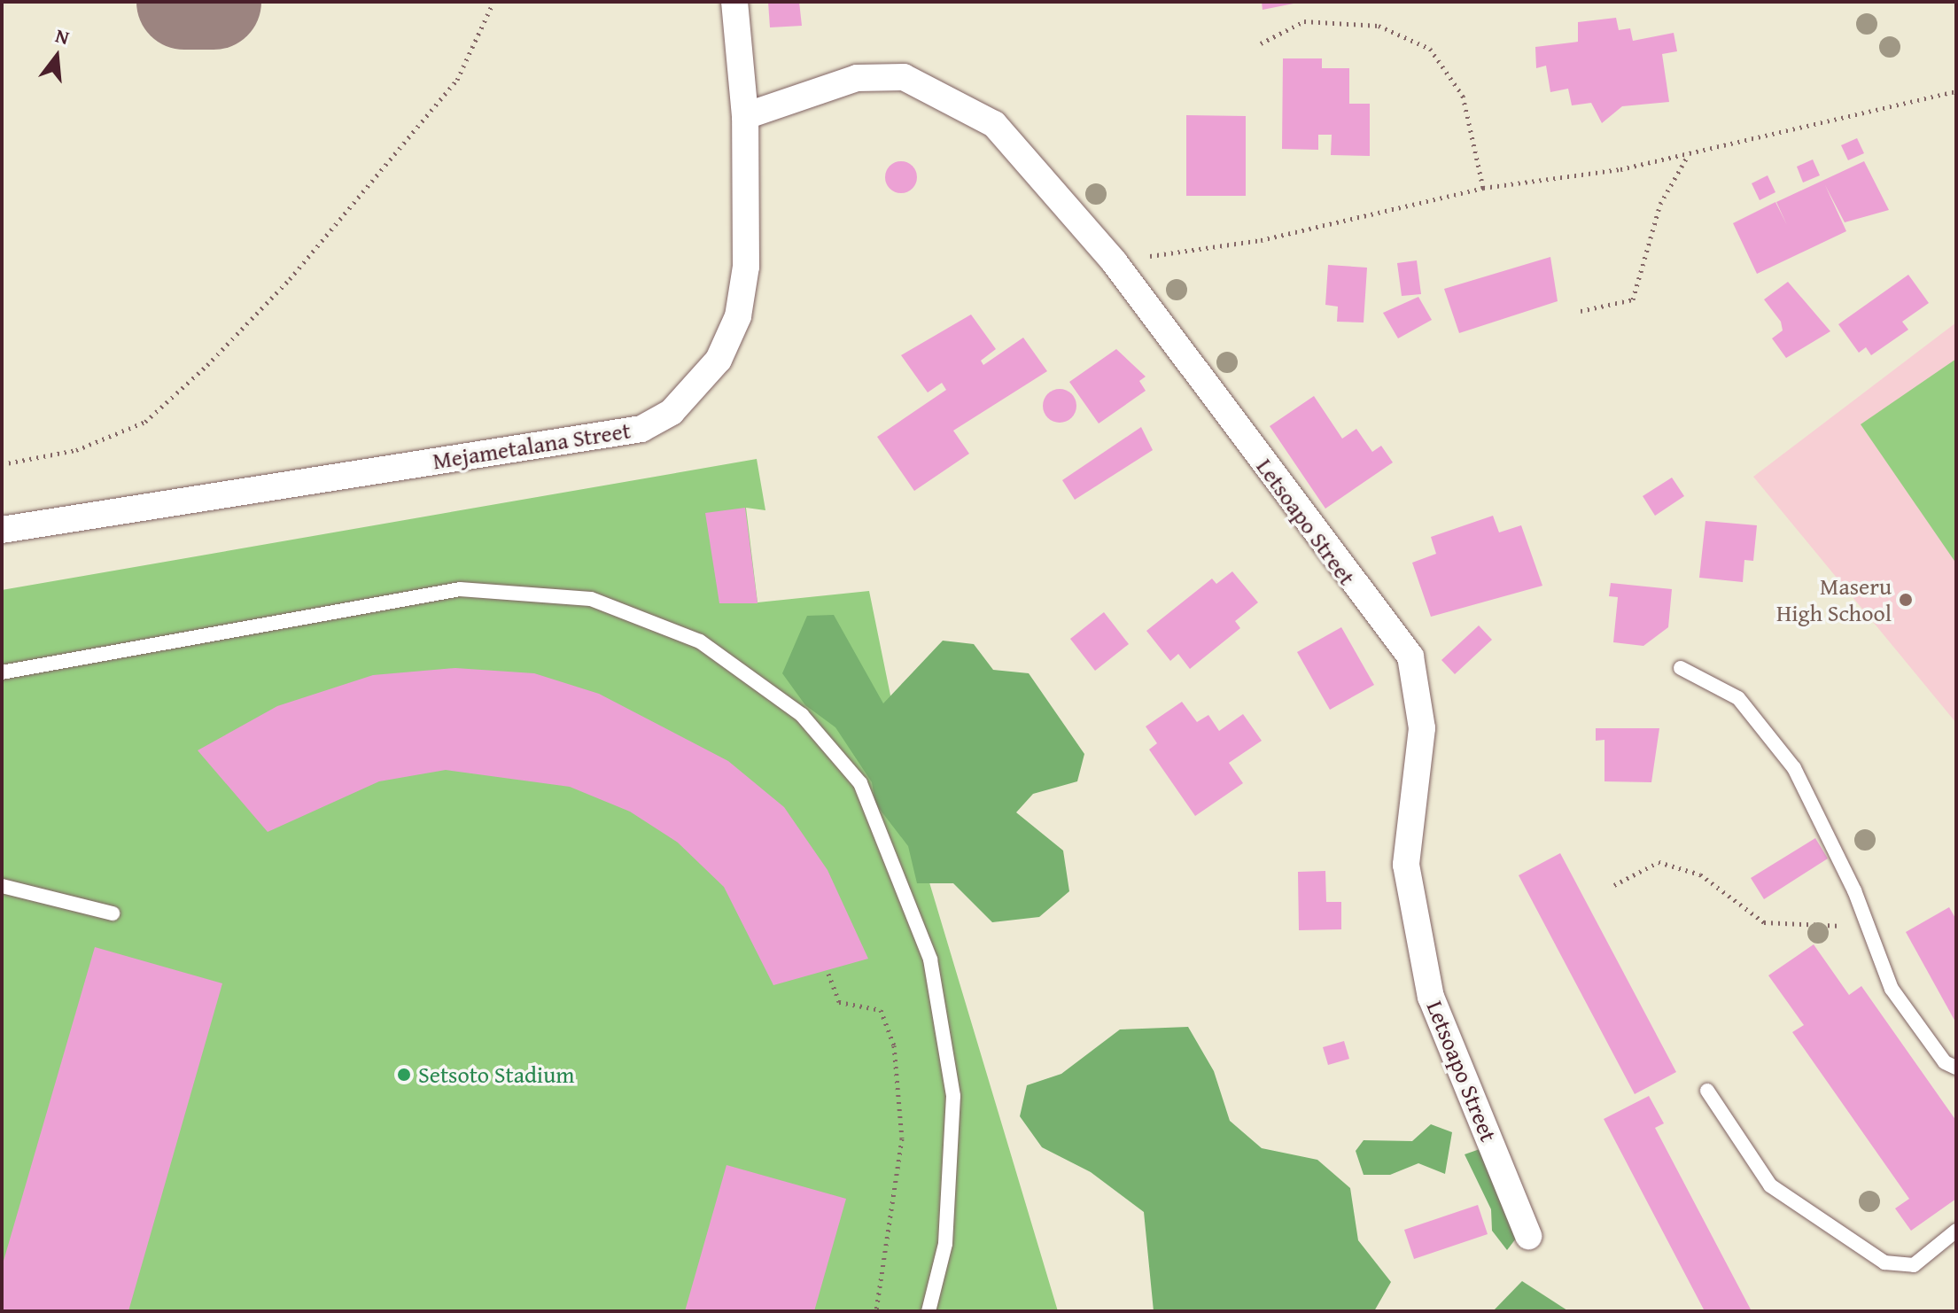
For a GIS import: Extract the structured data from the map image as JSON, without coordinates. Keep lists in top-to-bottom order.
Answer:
{
  "streets": {
    "street": ["Mejametalana Street", "Letsoapo Street"]
  },
  "crossings": [
    ["Mejametalana Street", "Letsoapo Street"]
  ],
  "places": ["Maseru High School", "Setsoto Stadium"],
  "north": "top"
}
